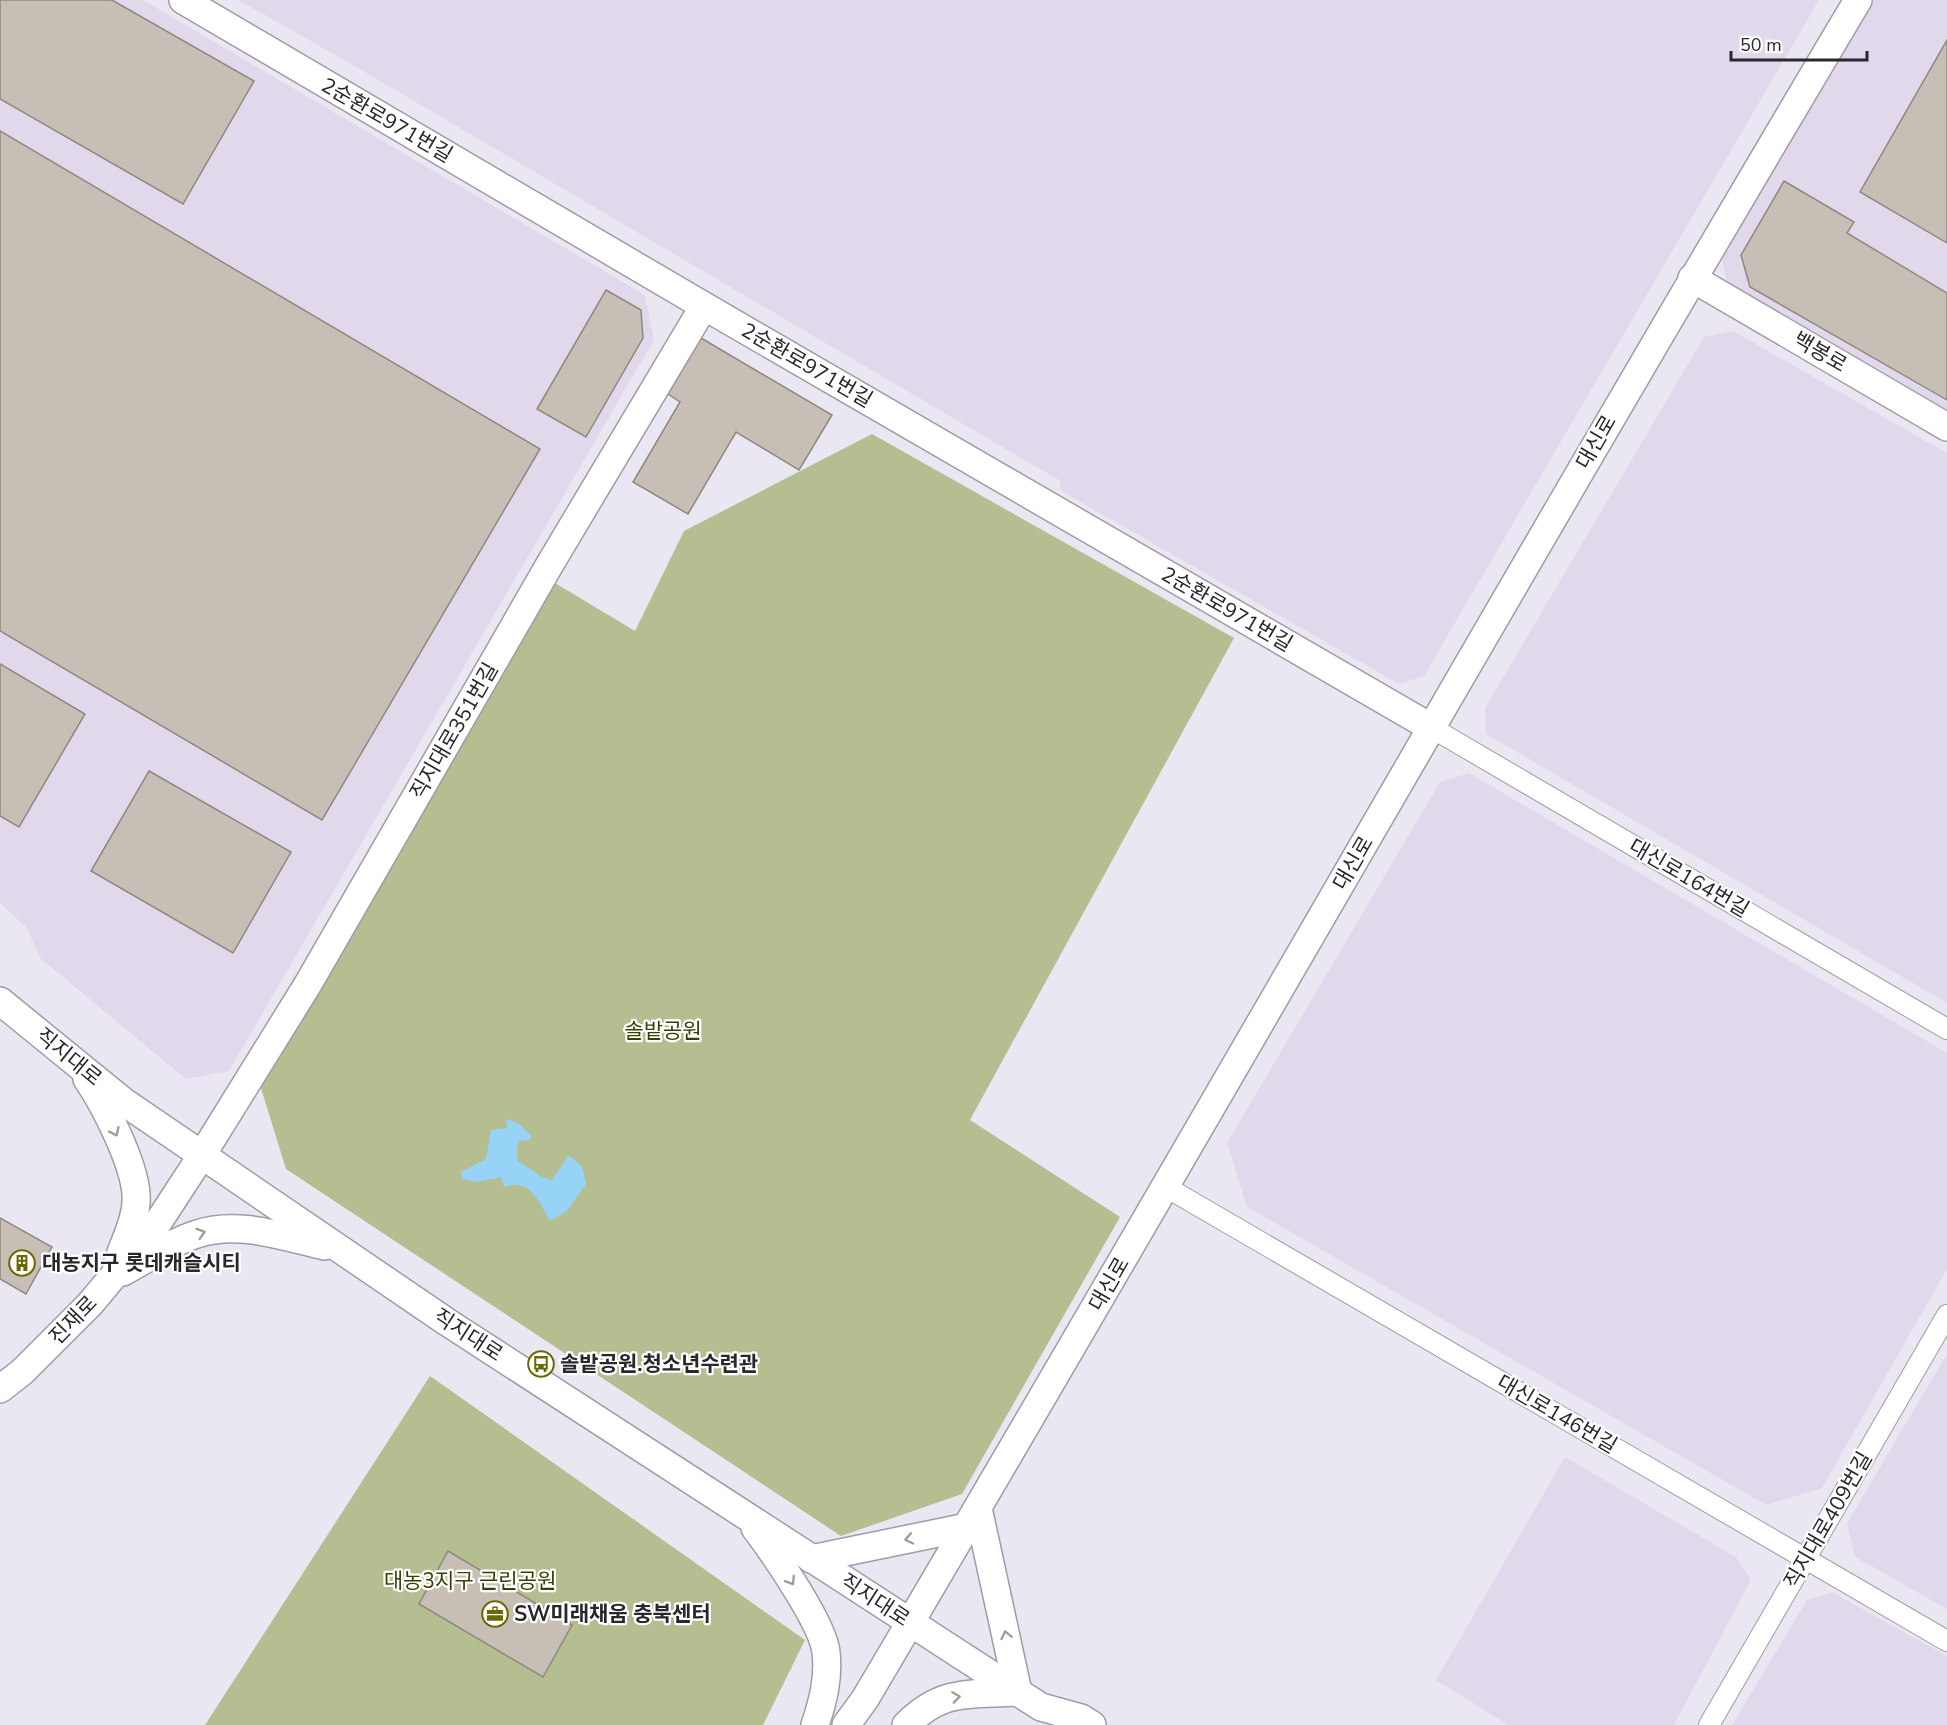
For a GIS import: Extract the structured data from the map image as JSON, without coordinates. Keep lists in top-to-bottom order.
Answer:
{
  "streets": {
    "street": [
      "2순환로971번길",
      "백봉로",
      "대신로",
      "직지대로351번길",
      "대신로164번길",
      "직지대로",
      "진재로",
      "대신로146번길",
      "직지대로409번길"
    ]
  },
  "crossings": [
    ["2순환로971번길", "대신로"],
    ["2순환로971번길", "직지대로351번길"],
    ["2순환로971번길", "대신로164번길"],
    ["백봉로", "대신로"],
    ["대신로", "대신로164번길"],
    ["대신로", "직지대로"],
    ["대신로", "대신로146번길"],
    ["직지대로351번길", "직지대로"],
    ["직지대로351번길", "진재로"],
    ["직지대로", "진재로"],
    ["대신로146번길", "직지대로409번길"]
  ],
  "parks": ["솔밭공원", "대농3지구 근린공원"],
  "places": {
    "building": ["대농지구 롯데캐슬시티"],
    "bus stop": ["솔밭공원.청소년수련관"],
    "office": ["SW미래채움 충북센터"]
  },
  "scale_bar": "50 m"
}
